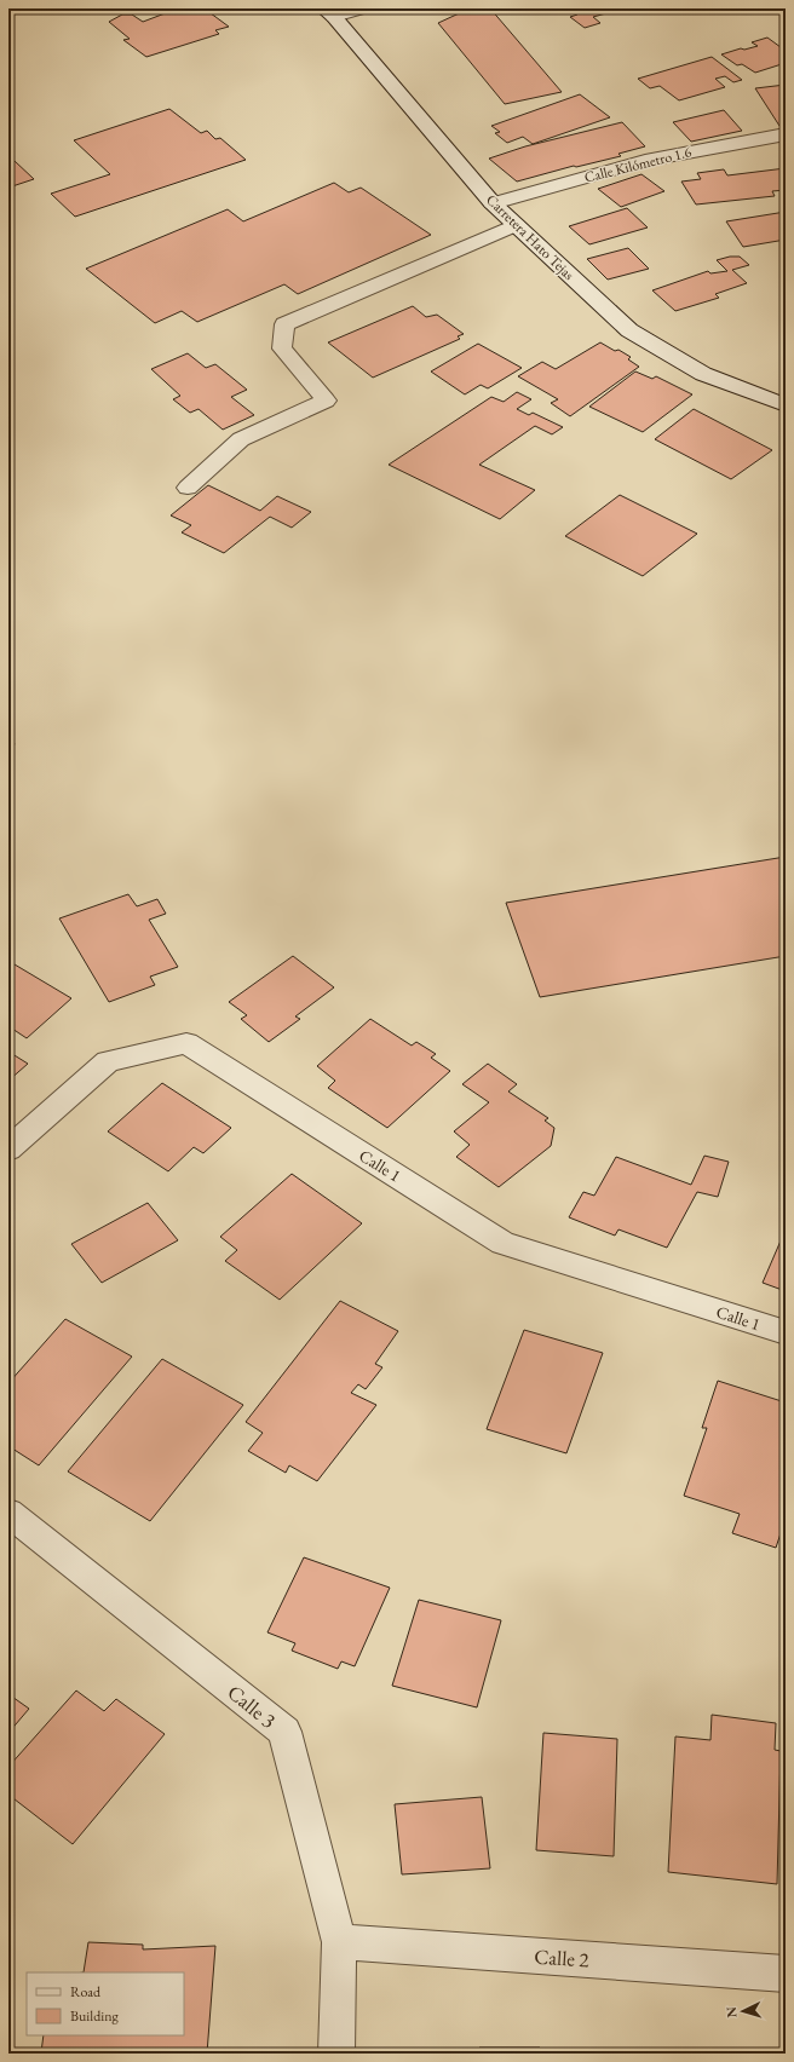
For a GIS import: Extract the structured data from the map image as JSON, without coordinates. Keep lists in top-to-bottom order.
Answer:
{
  "streets": {
    "street": [
      "Calle Kilómetro 1.6",
      "Carretera Hato Tejas",
      "Calle 1",
      "Calle 3",
      "Calle 2"
    ]
  },
  "crossings": [
    ["Calle Kilómetro 1.6", "Carretera Hato Tejas"],
    ["Calle 3", "Calle 2"]
  ],
  "legend": ["Road", "Building"],
  "north": "left"
}
